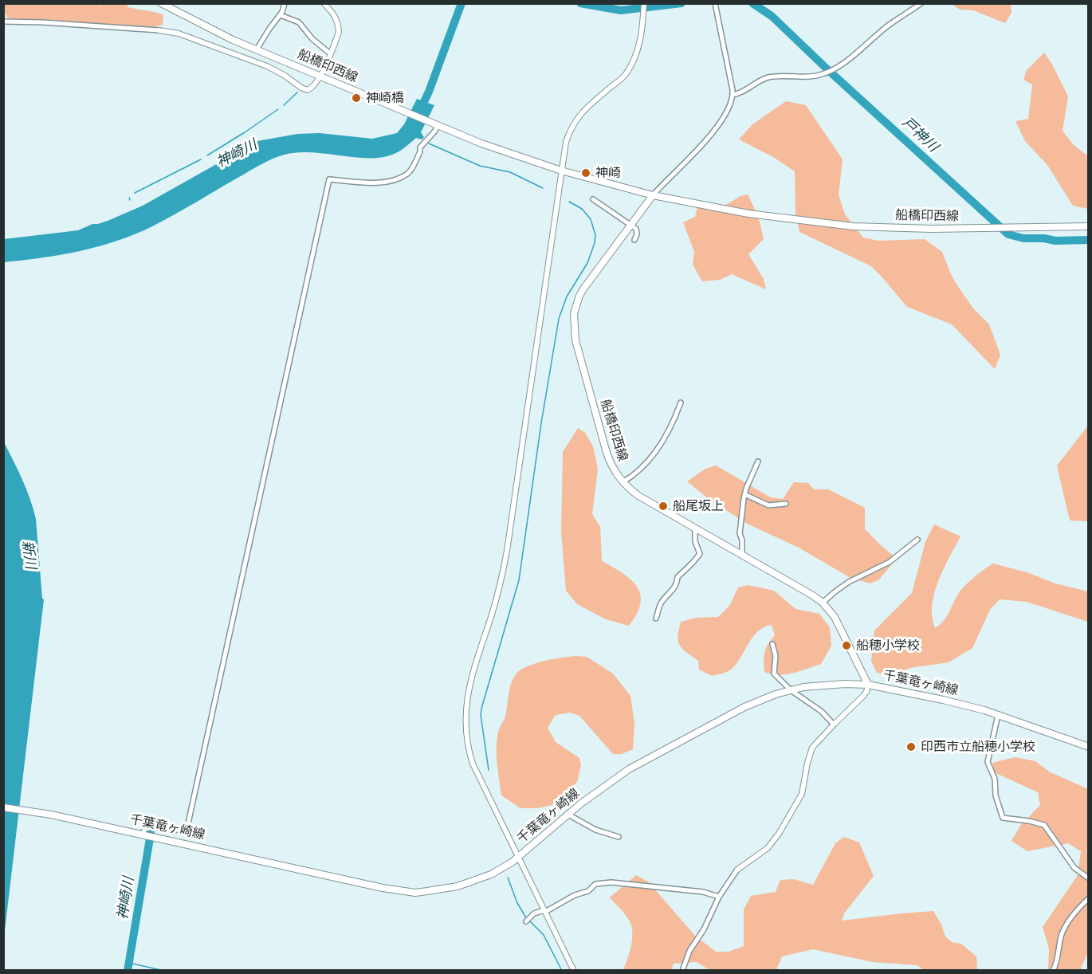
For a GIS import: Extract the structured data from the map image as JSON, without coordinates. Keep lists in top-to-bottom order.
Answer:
{
  "streets": {
    "main road": ["船橋印西線", "千葉竜ヶ崎線"]
  },
  "crossings": [
    ["船橋印西線", "千葉竜ヶ崎線"]
  ],
  "water": ["戸神川", "神崎川", "新川"],
  "places": [
    "神崎橋",
    "神崎",
    "船尾坂上",
    "船穂小学校",
    "印西市立船穂小学校"
  ]
}
